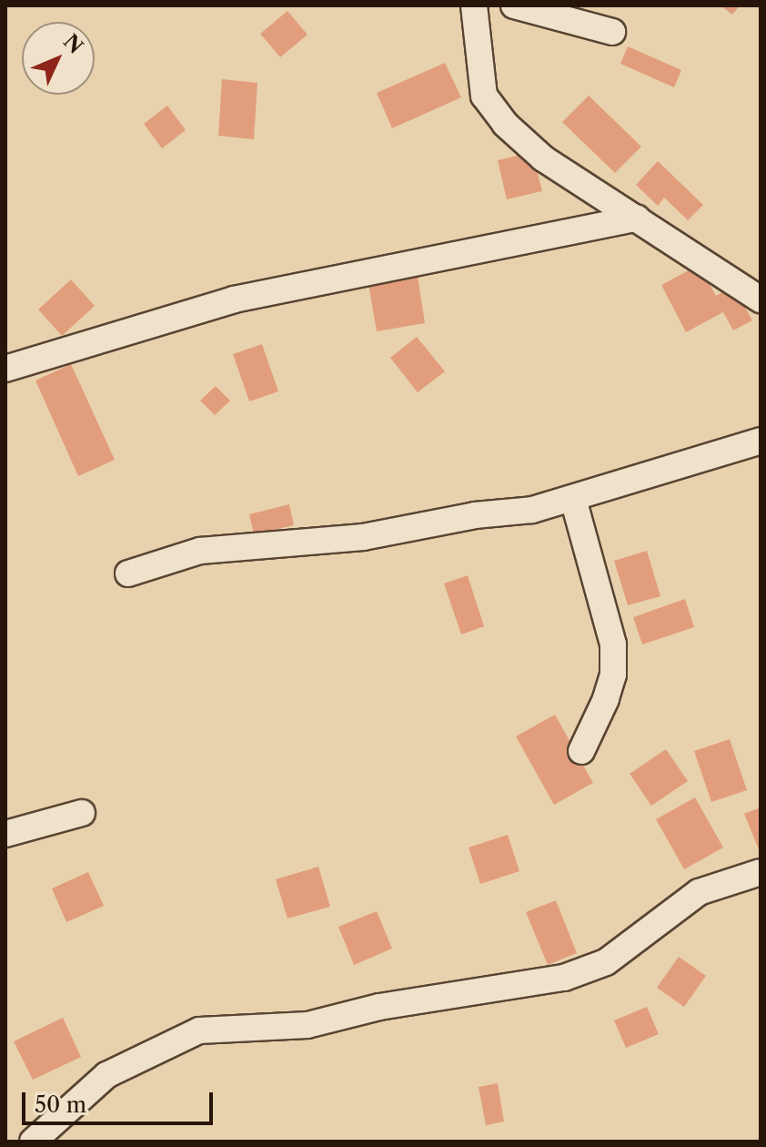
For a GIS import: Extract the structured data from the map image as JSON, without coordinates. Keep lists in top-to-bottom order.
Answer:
{
  "scale_bar": "50 m",
  "north": "top right"
}
